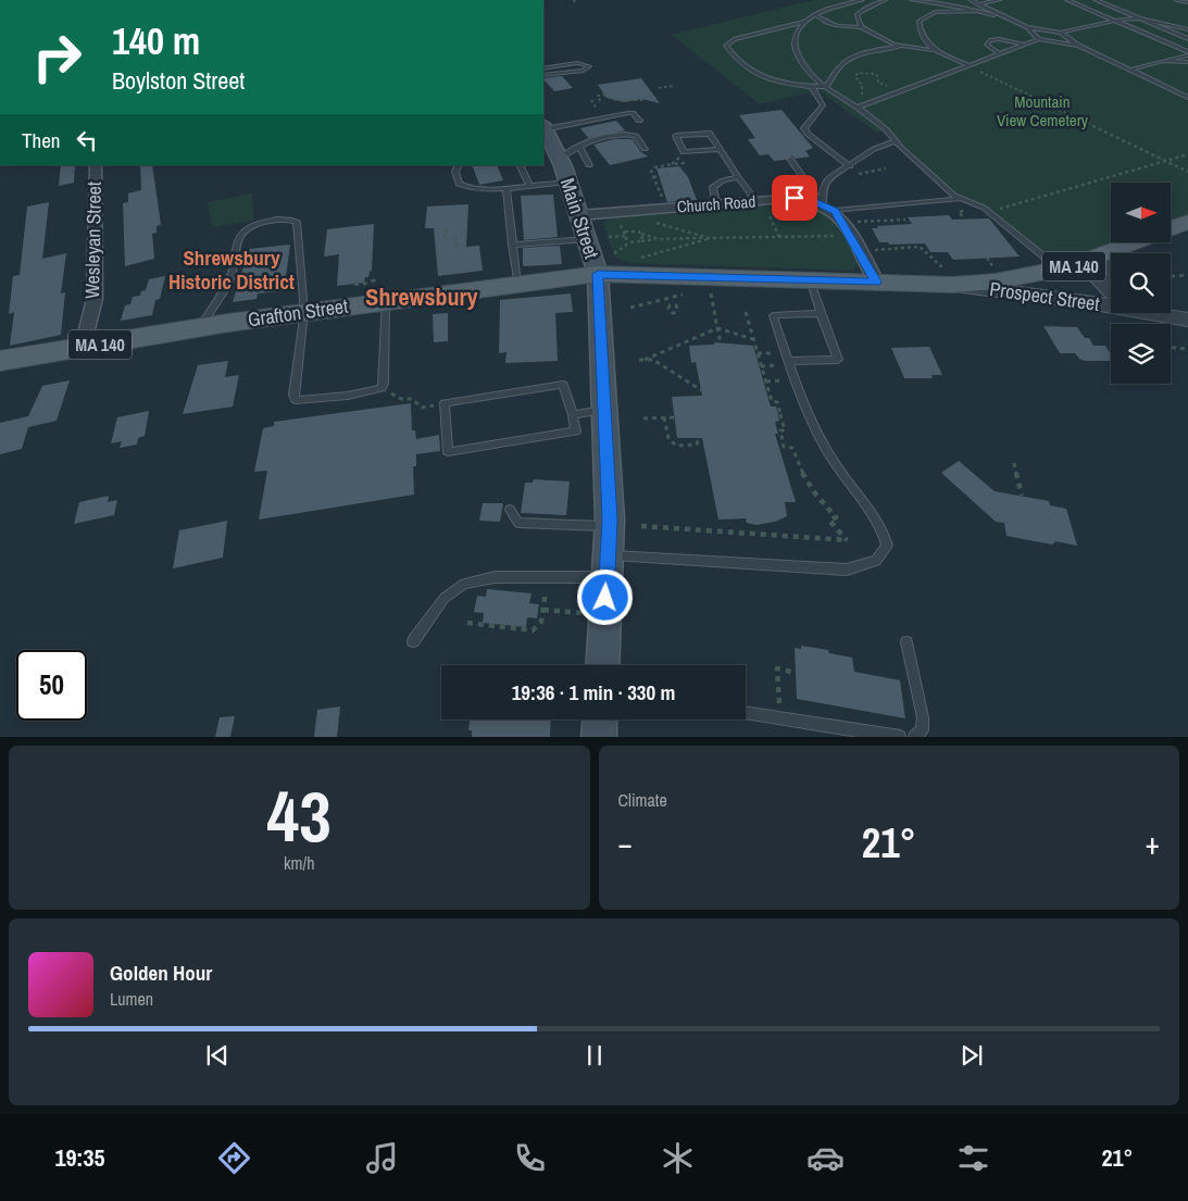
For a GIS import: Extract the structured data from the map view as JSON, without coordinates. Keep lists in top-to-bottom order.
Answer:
{
  "streets": {
    "main road": ["Main Street", "MA 140", "Grafton Street"],
    "street": ["Church Road", "Wesleyan Street", "Prospect Street"]
  },
  "crossings": [
    ["Church Road", "Main Street"],
    ["Main Street", "MA 140"],
    ["Main Street", "Grafton Street"],
    ["Wesleyan Street", "Grafton Street"],
    ["MA 140", "Prospect Street"],
    ["MA 140", "Grafton Street"]
  ],
  "districts": ["Shrewsbury Historic District", "Shrewsbury"],
  "parks": ["Mountain View Cemetery"],
  "north": "right",
  "page": {
    "turn": ["140 m", "Boylston Street"],
    "then": "Then",
    "limit": "50",
    "trip": "19:36 · 1 min · 330 m",
    "tile": [
      ["43", "km/h"],
      "Climate"
    ],
    "heat": ["−", "21°", "+"],
    "song": ["Golden Hour", "Lumen"],
    "tabs": ["19:35", "21°"]
  }
}
